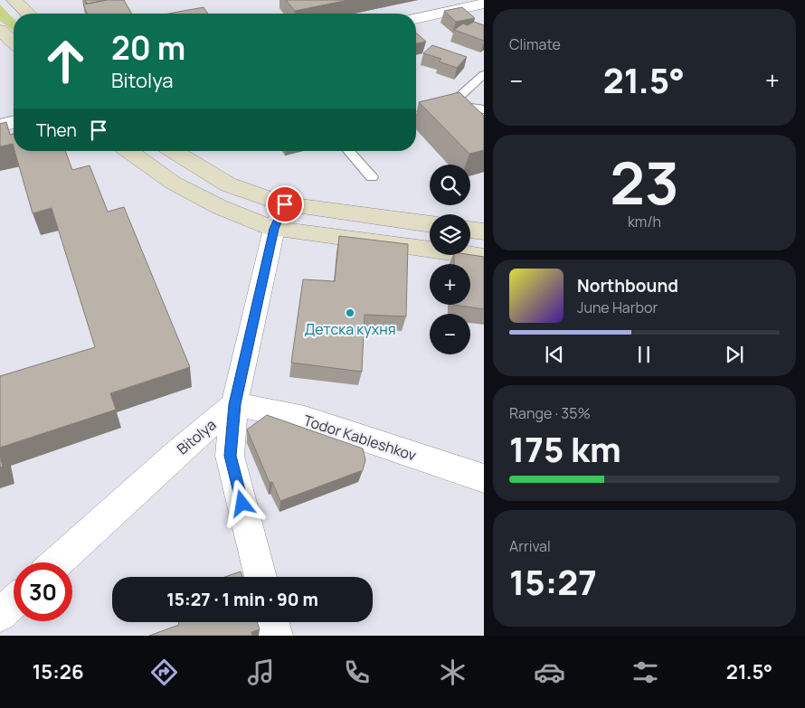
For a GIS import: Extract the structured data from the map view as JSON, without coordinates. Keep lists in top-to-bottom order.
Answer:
{
  "streets": {
    "street": ["Bitolya", "Todor Kableshkov"]
  },
  "crossings": [
    ["Bitolya", "Todor Kableshkov"]
  ],
  "places": ["Детска кухня"],
  "page": {
    "tile": [
      "Climate",
      ["23", "km/h"],
      ["Range · 35%", "175 km"],
      ["Arrival", "15:27"]
    ],
    "turn": ["20 m", "Bitolya"],
    "heat": ["−", "21.5°", "+"],
    "then": "Then",
    "map_buttons": ["+", "−"],
    "song": ["Northbound", "June Harbor"],
    "limit": "30",
    "trip": "15:27 · 1 min · 90 m",
    "tabs": ["15:26", "21.5°"]
  }
}
